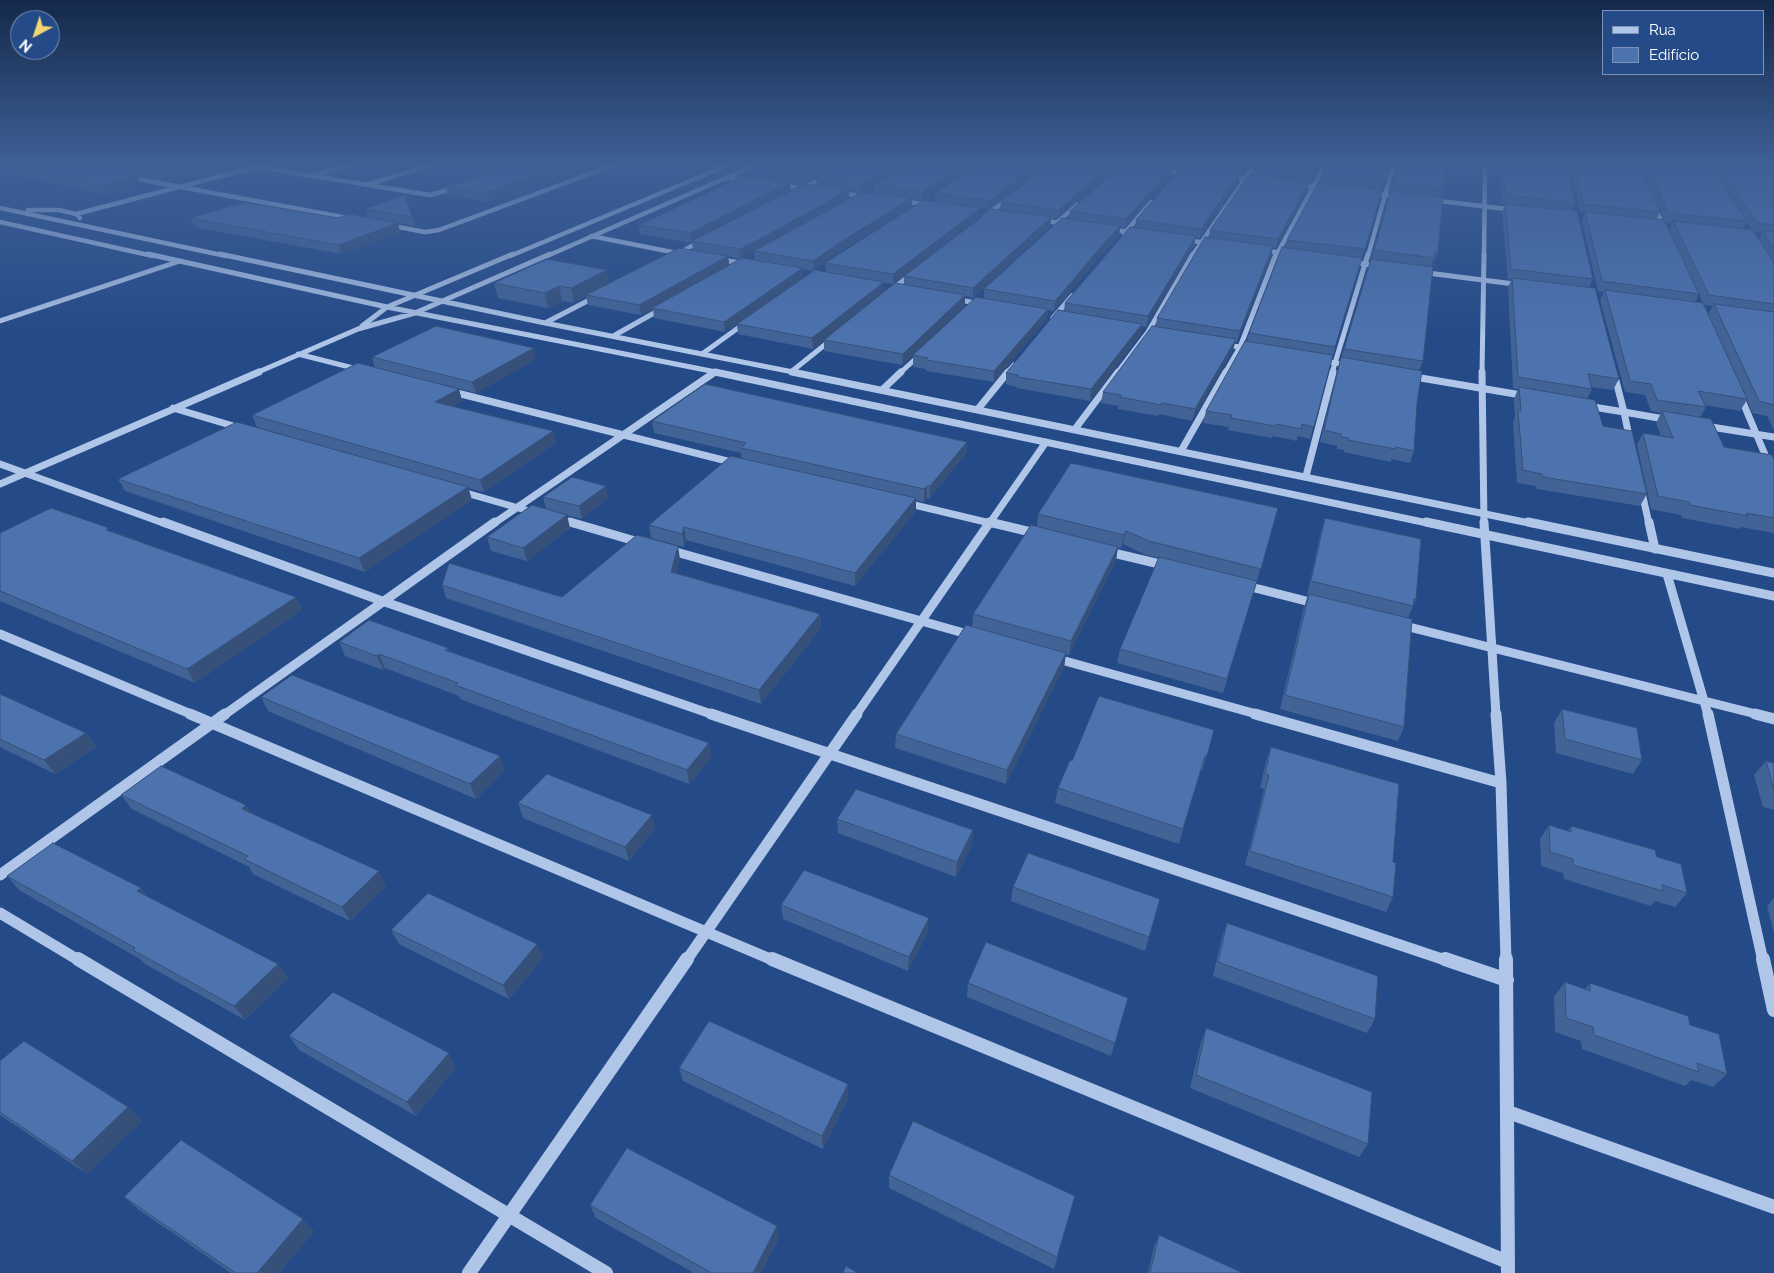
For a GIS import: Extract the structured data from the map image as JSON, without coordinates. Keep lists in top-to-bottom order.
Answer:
{
  "legend": ["Rua", "Edifício"],
  "north": "bottom left"
}
